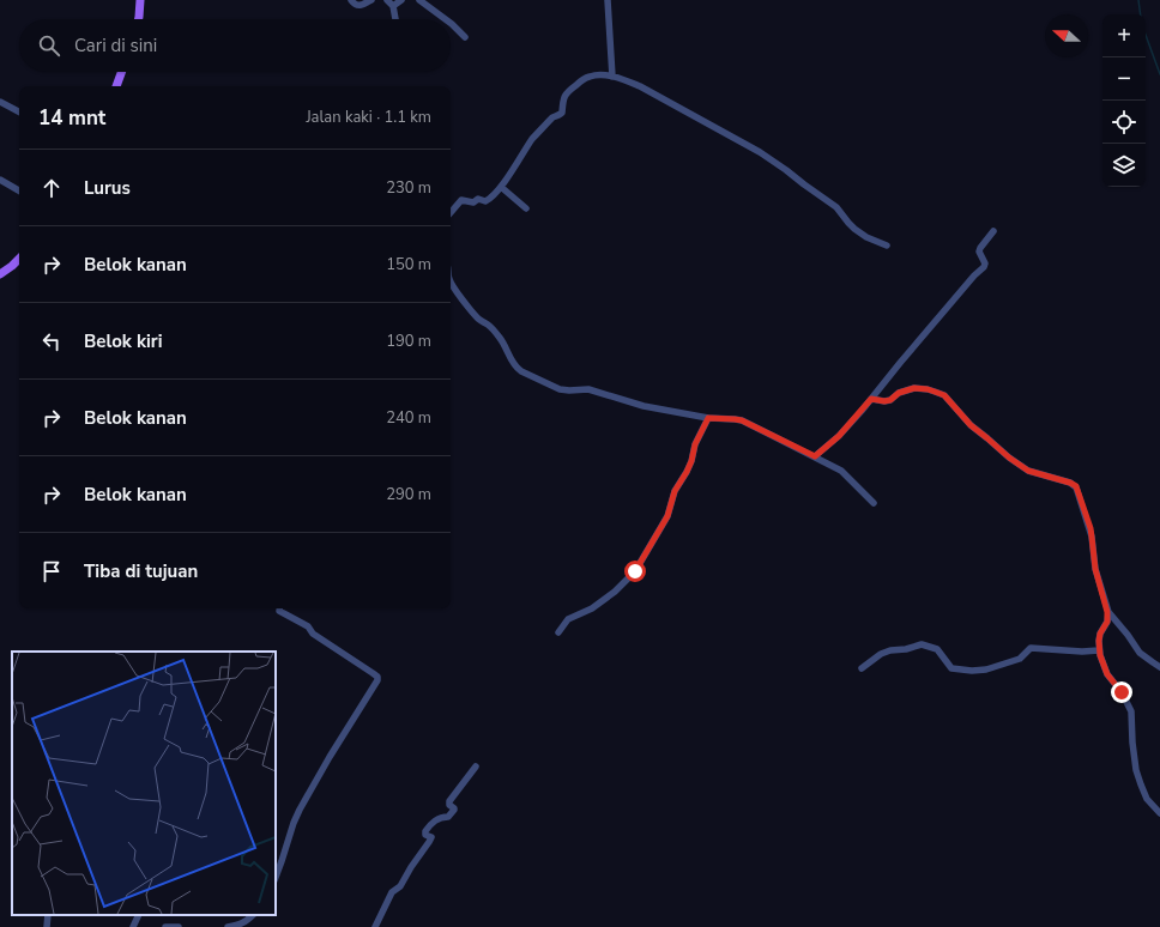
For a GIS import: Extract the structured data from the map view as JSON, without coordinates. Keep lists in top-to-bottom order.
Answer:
{
  "north": "left",
  "page": {
    "map_buttons": ["+", "−"],
    "search": "Cari di sini",
    "heading": ["14 mnt", "Jalan kaki · 1.1 km"],
    "list": [
      ["Lurus", "230 m"],
      ["Belok kanan", "150 m"],
      ["Belok kiri", "190 m"],
      ["Belok kanan", "240 m"],
      ["Belok kanan", "290 m"],
      "Tiba di tujuan"
    ]
  }
}
